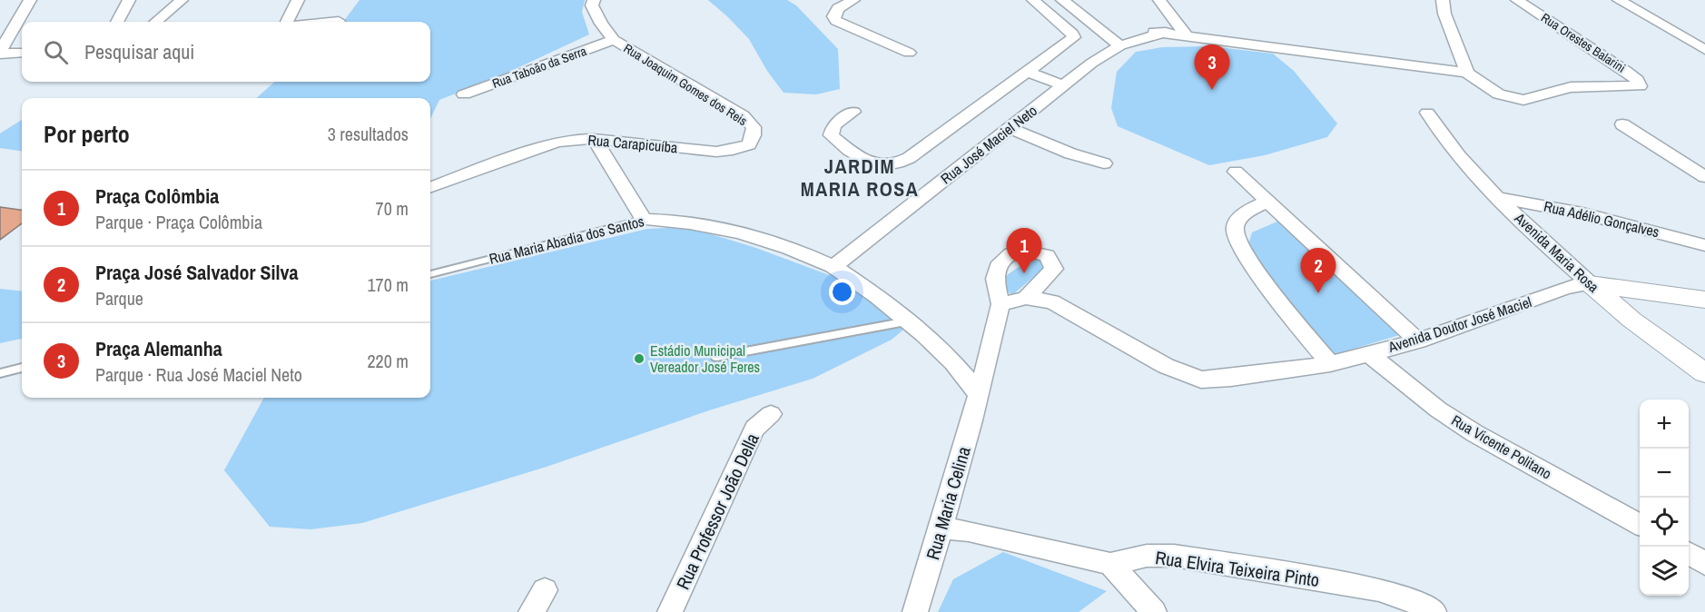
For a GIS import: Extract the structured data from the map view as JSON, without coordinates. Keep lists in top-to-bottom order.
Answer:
{
  "streets": {
    "street": [
      "Rua Orestes Balarini",
      "Rua Taboão da Serra",
      "Rua Joaquim Gomes dos Reis",
      "Rua Carapicuíba",
      "Rua José Maciel Neto",
      "Rua Adélio Gonçalves",
      "Rua Maria Abadia dos Santos",
      "Avenida Maria Rosa",
      "Avenida Doutor José Maciel",
      "Rua Vicente Politano",
      "Rua Maria Celina",
      "Rua Professor João Della",
      "Rua Elvira Teixeira Pinto"
    ]
  },
  "crossings": [
    ["Rua Taboão da Serra", "Rua Joaquim Gomes dos Reis"],
    ["Rua Joaquim Gomes dos Reis", "Rua Carapicuíba"],
    ["Rua José Maciel Neto", "Rua Maria Abadia dos Santos"],
    ["Rua Adélio Gonçalves", "Avenida Maria Rosa"],
    ["Rua Maria Abadia dos Santos", "Rua Maria Celina"],
    ["Avenida Maria Rosa", "Avenida Doutor José Maciel"],
    ["Avenida Doutor José Maciel", "Rua Vicente Politano"],
    ["Rua Maria Celina", "Rua Elvira Teixeira Pinto"]
  ],
  "districts": ["JARDIM MARIA ROSA"],
  "places": ["Estádio Municipal Vereador José Feres"],
  "page": {
    "search": "Pesquisar aqui",
    "pins": ["3", "1", "2"],
    "heading": ["Por perto", "3 resultados"],
    "list": [
      {
        "mark": "1",
        "name": "Praça Colômbia",
        "note": "Parque · Praça Colômbia",
        "value": "70 m"
      },
      {
        "mark": "2",
        "name": "Praça José Salvador Silva",
        "note": "Parque",
        "value": "170 m"
      },
      {
        "mark": "3",
        "name": "Praça Alemanha",
        "note": "Parque · Rua José Maciel Neto",
        "value": "220 m"
      }
    ],
    "map_buttons": ["+", "−"]
  }
}
